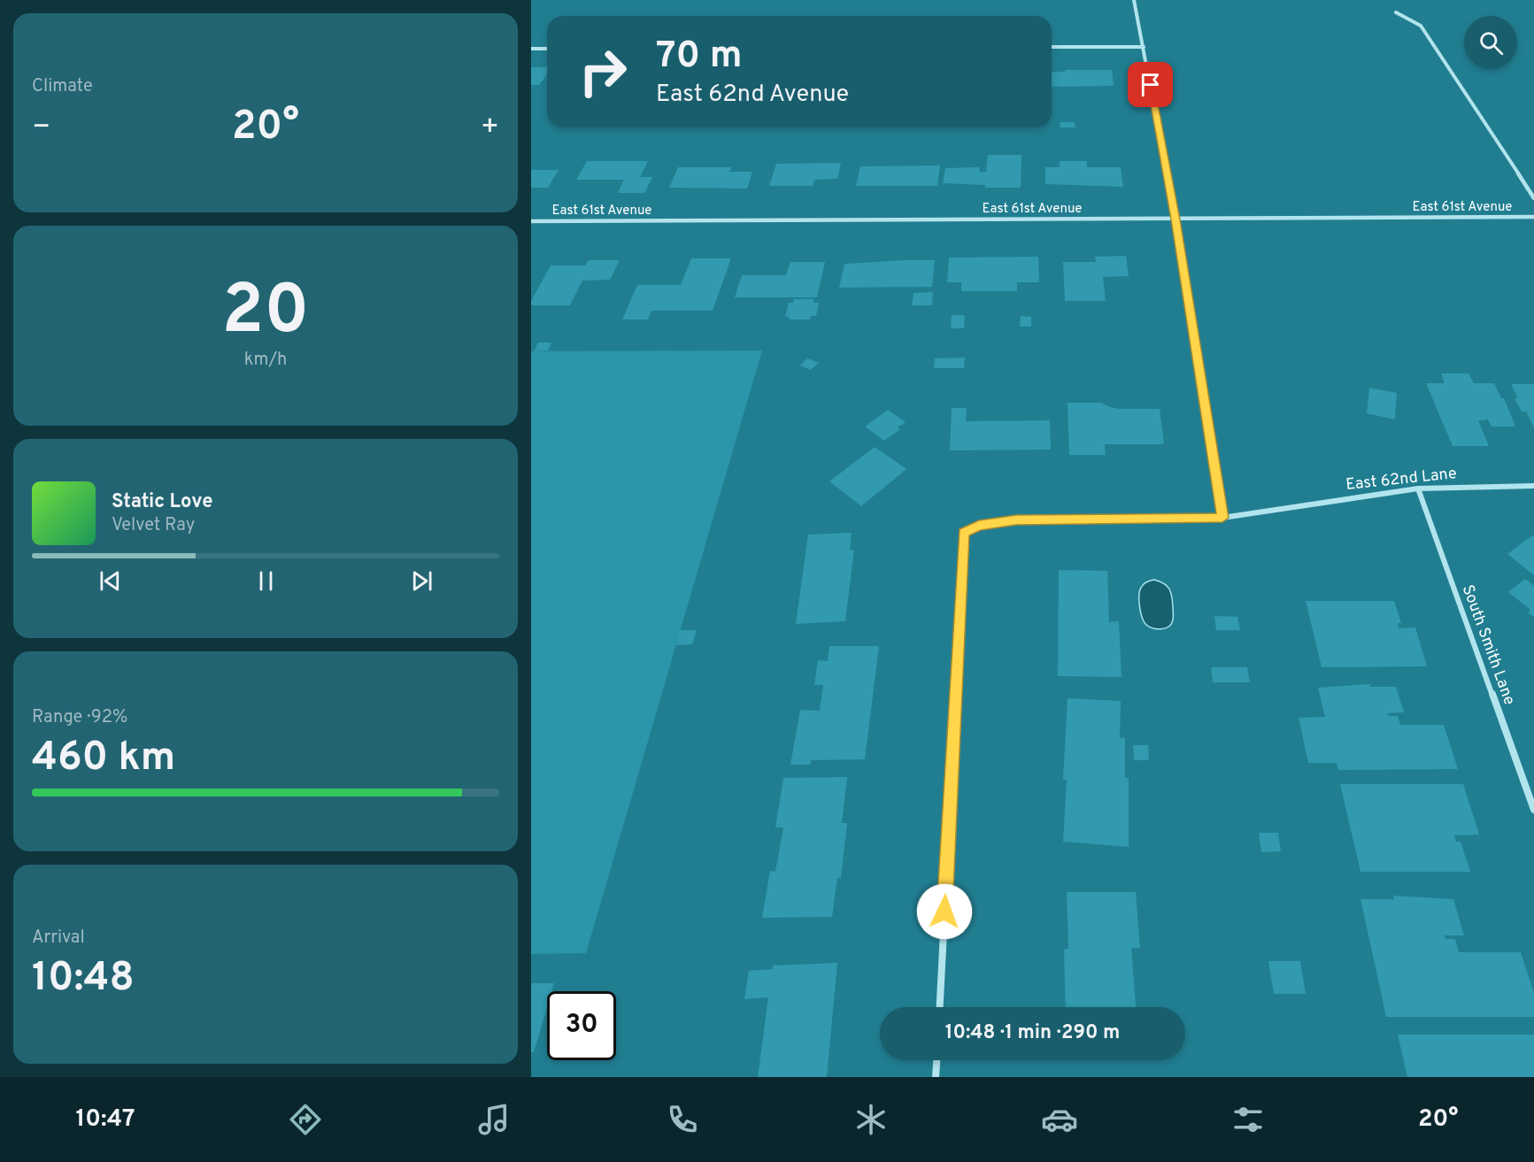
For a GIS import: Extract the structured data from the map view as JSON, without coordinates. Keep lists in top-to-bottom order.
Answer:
{
  "streets": {
    "street": ["East 61st Avenue", "East 62nd Lane", "South Smith Lane"]
  },
  "crossings": [
    ["East 62nd Lane", "South Smith Lane"]
  ],
  "page": {
    "tile": [
      "Climate",
      ["20", "km/h"],
      ["Range · 92%", "460 km"],
      ["Arrival", "10:48"]
    ],
    "turn": ["70 m", "East 62nd Avenue"],
    "heat": ["−", "20°", "+"],
    "song": ["Static Love", "Velvet Ray"],
    "limit": "30",
    "trip": "10:48 · 1 min · 290 m",
    "tabs": ["10:47", "20°"]
  }
}
